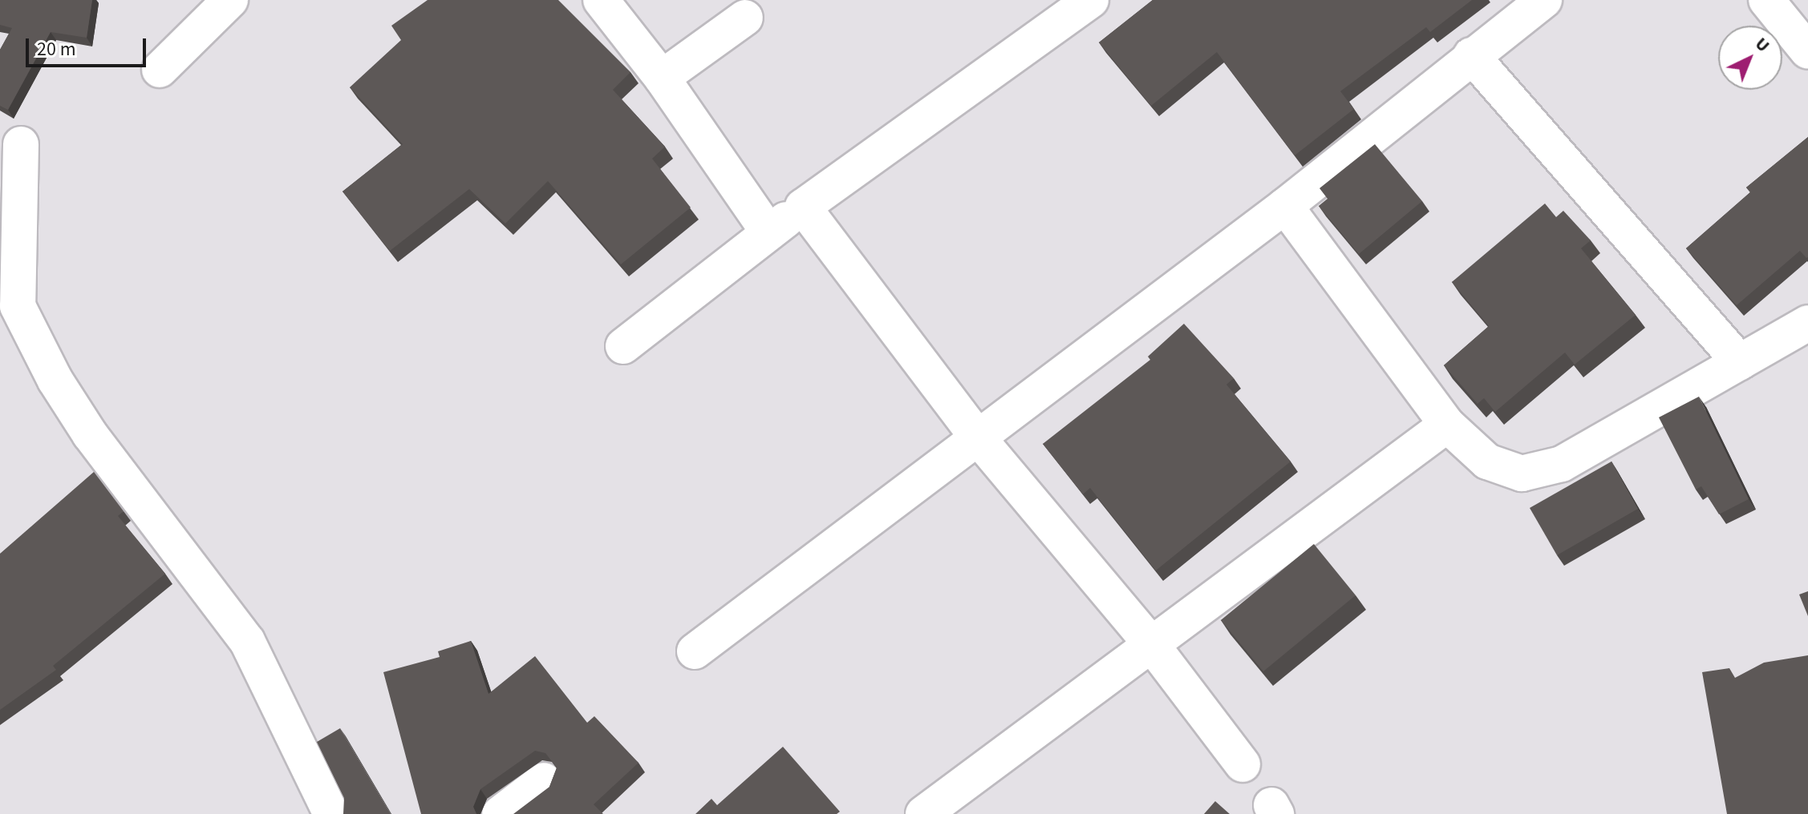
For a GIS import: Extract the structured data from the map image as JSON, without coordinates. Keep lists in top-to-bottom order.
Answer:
{
  "scale_bar": "20 m",
  "north": "top right"
}
